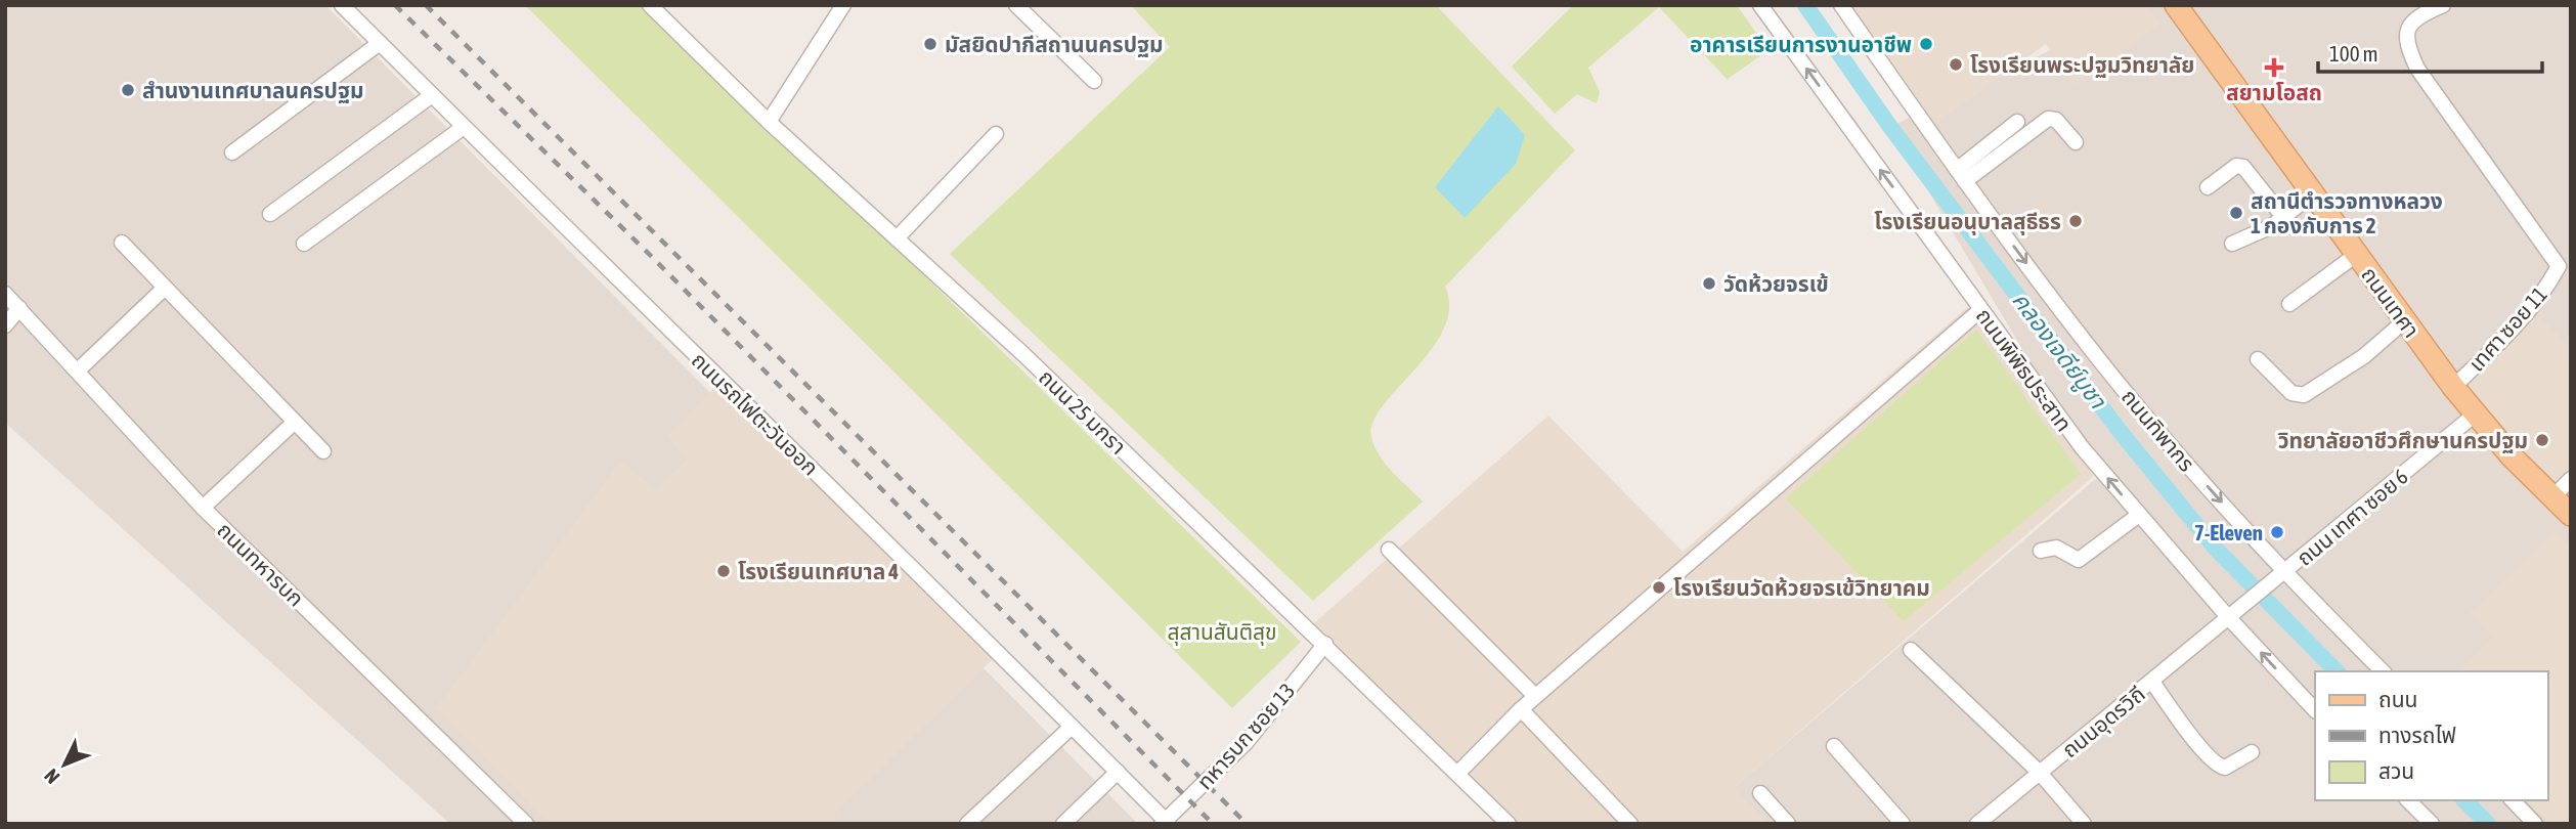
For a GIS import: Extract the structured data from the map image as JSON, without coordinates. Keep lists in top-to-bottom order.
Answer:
{
  "streets": {
    "main road": ["ถนนเทศา"],
    "street": [
      "เทศา ซอย 11",
      "ถนนพิพิธประสาท",
      "ถนน 25 มกรา",
      "ถนนรถไฟตะวันออก",
      "ถนนทิพากร",
      "ถนน เทศา ซอย 6",
      "ถนนทหารบก",
      "ถนนอุดรวิถี",
      "ทหารบก ซอย 13"
    ]
  },
  "crossings": [
    ["ถนนเทศา", "เทศา ซอย 11"],
    ["ถนนเทศา", "ถนน เทศา ซอย 6"],
    ["ถนนพิพิธประสาท", "ถนน เทศา ซอย 6"],
    ["ถนนพิพิธประสาท", "ถนนอุดรวิถี"],
    ["ถนน 25 มกรา", "ทหารบก ซอย 13"],
    ["ถนนรถไฟตะวันออก", "ทหารบก ซอย 13"],
    ["ถนนทิพากร", "ถนน เทศา ซอย 6"],
    ["ถนน เทศา ซอย 6", "ถนนอุดรวิถี"]
  ],
  "one_way": ["ถนนพิพิธประสาท", "ถนนทิพากร"],
  "water": ["คลองเจดีย์บูชา"],
  "parks": ["สุสานสันติสุข"],
  "places": {
    "other": [
      "มัสยิดปากีสถานนครปฐม",
      "อาคารเรียนการงานอาชีพ",
      "โรงเรียนพระปฐมวิทยาลัย",
      "สำนงานเทศบาลนครปฐม",
      "สถานีตำรวจทางหลวง 1 กองกับการ 2",
      "โรงเรียนอนุบาลสุธีธร",
      "วัดห้วยจรเข้",
      "วิทยาลัยอาชีวศึกษานครปฐม",
      "7-Eleven",
      "โรงเรียนเทศบาล 4",
      "โรงเรียนวัดห้วยจรเข้วิทยาคม"
    ],
    "health": ["สยามโอสถ"]
  },
  "legend": ["ถนน", "ทางรถไฟ", "สวน"],
  "scale_bar": "100 m",
  "north": "bottom left"
}
